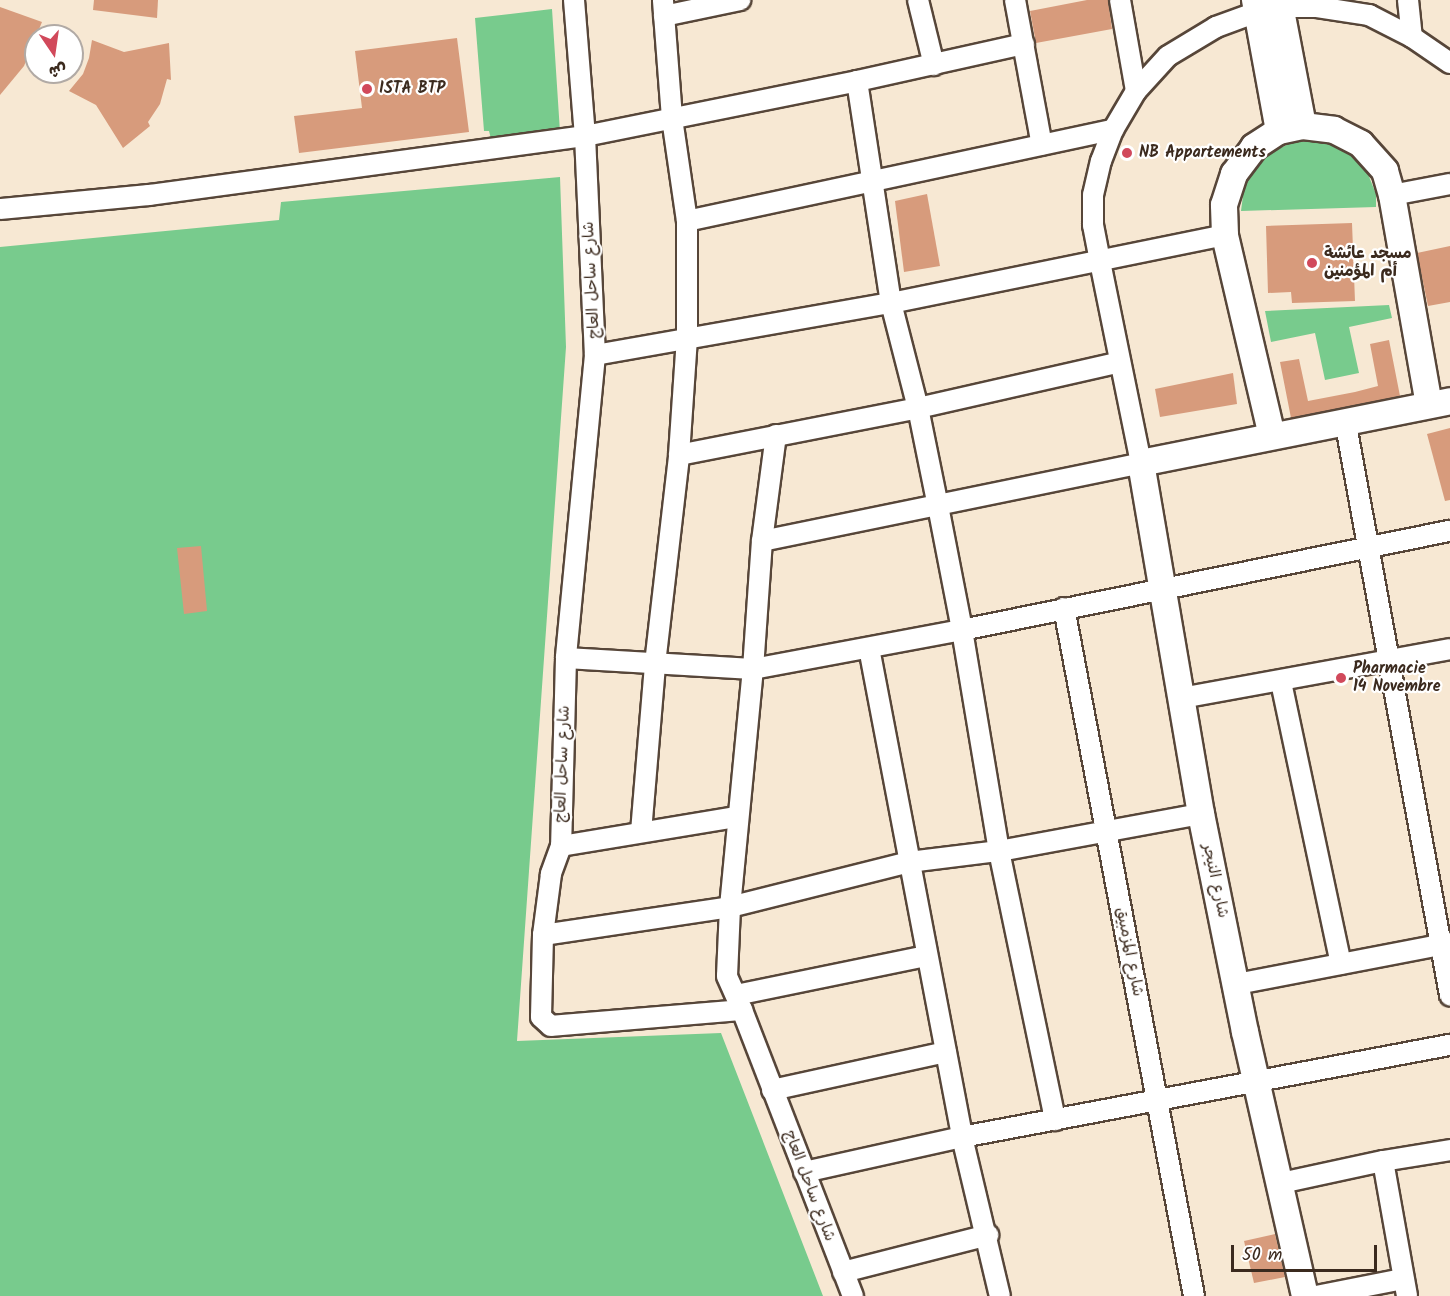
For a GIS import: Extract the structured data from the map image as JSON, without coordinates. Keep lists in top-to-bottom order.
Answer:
{
  "streets": {
    "street": ["شارع ساحل العاج", "شارع النيجر", "شارع المزمبيق"]
  },
  "places": [
    "ISTA BTP",
    "NB Appartements",
    "مسجد عائشة أم المؤمنين",
    "Pharmacie 14 Novembre"
  ],
  "scale_bar": "50 m",
  "north": "bottom"
}
